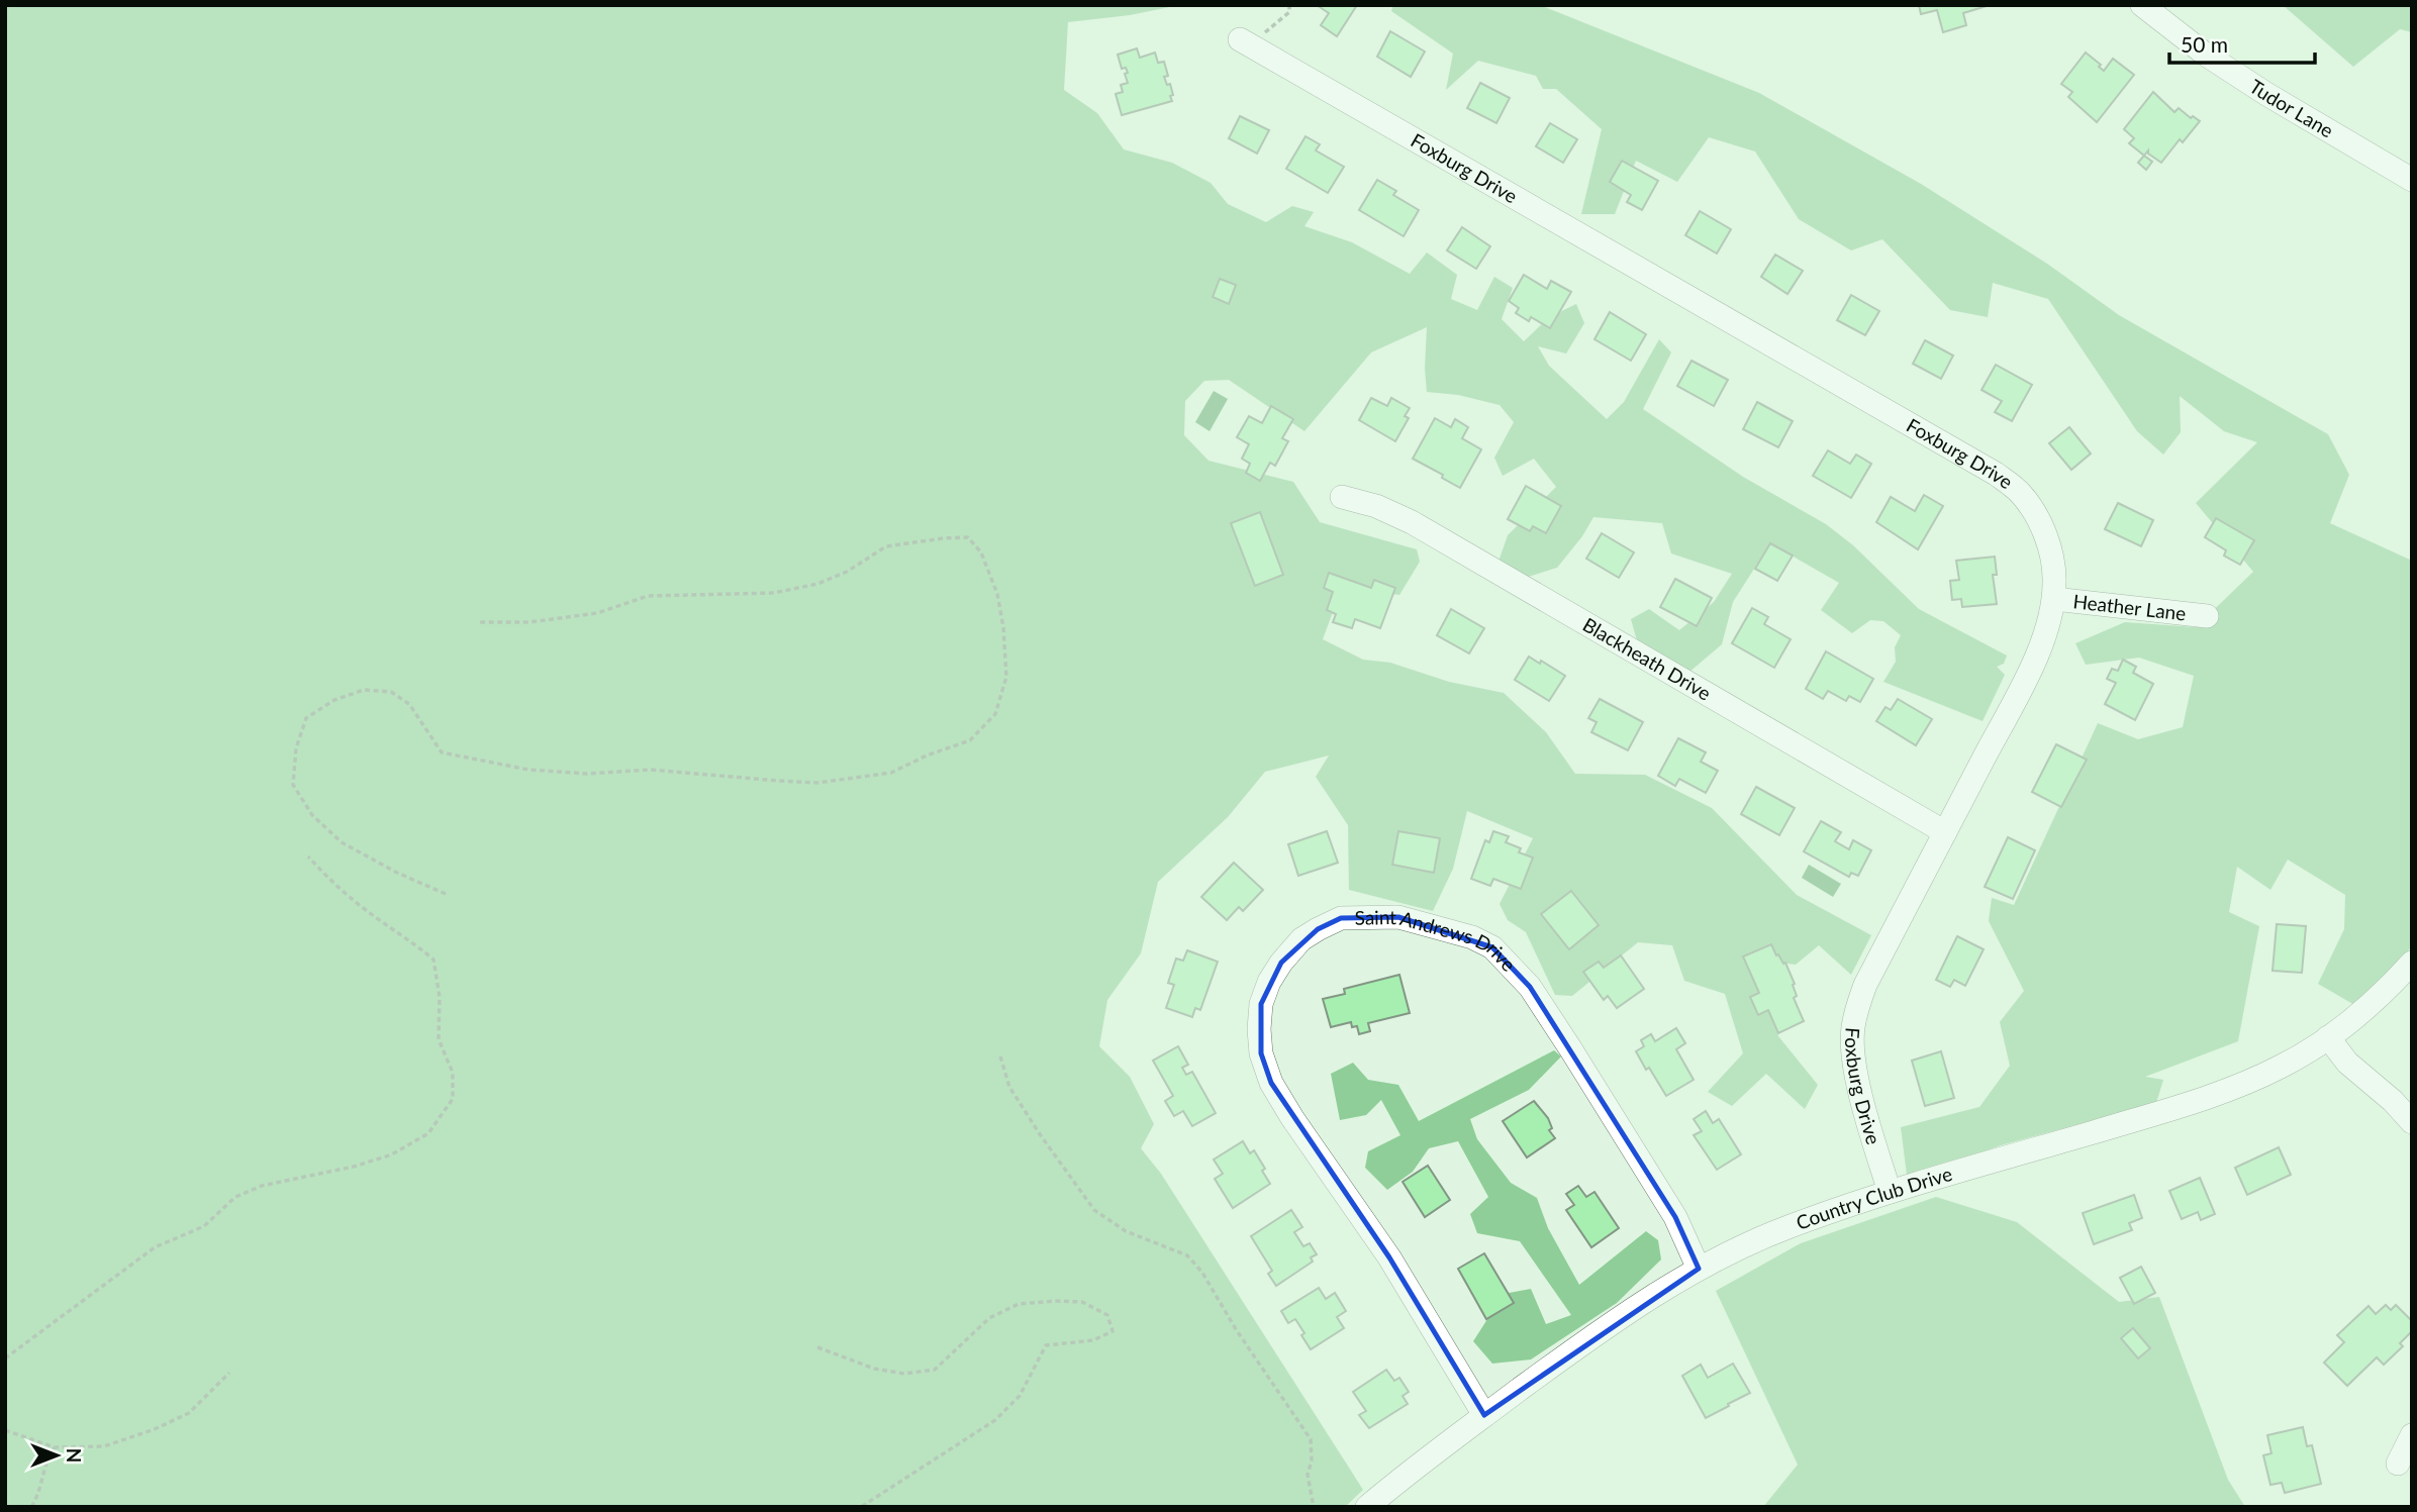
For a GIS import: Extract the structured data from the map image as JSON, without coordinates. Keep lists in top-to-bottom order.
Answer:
{
  "streets": {
    "street": [
      "Tudor Lane",
      "Foxburg Drive",
      "Heather Lane",
      "Blackheath Drive",
      "Saint Andrews Drive",
      "Country Club Drive"
    ]
  },
  "crossings": [
    ["Foxburg Drive", "Heather Lane"],
    ["Foxburg Drive", "Blackheath Drive"],
    ["Foxburg Drive", "Country Club Drive"],
    ["Saint Andrews Drive", "Country Club Drive"]
  ],
  "scale_bar": "50 m",
  "north": "right"
}
